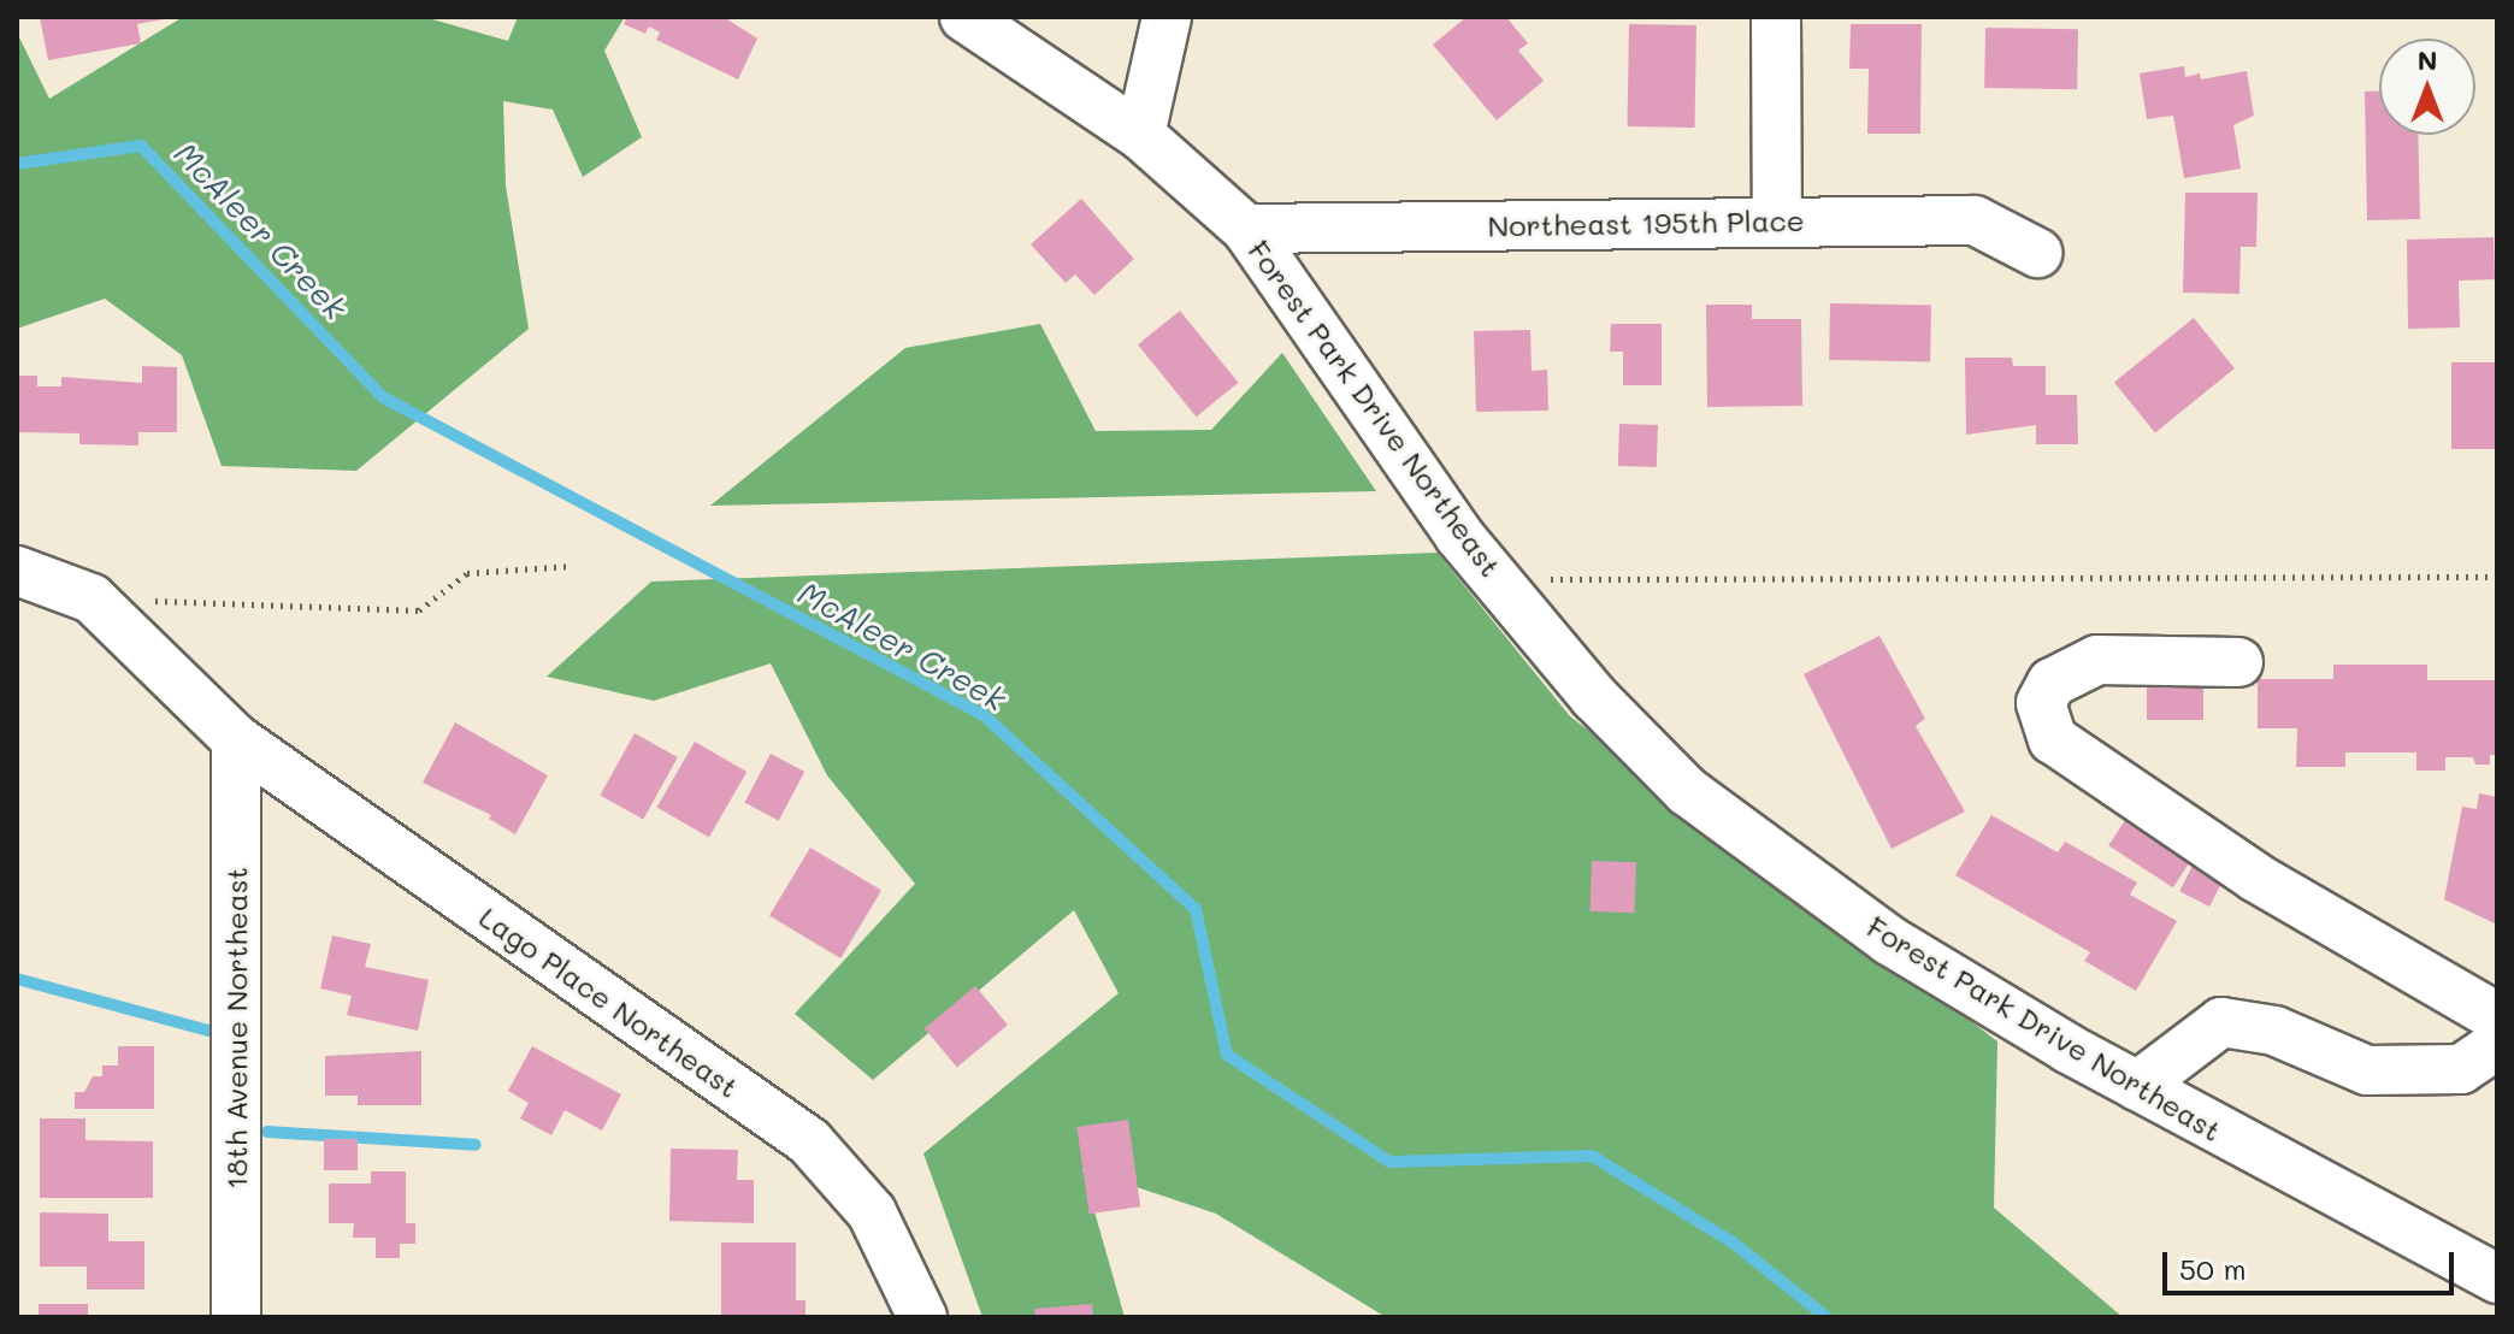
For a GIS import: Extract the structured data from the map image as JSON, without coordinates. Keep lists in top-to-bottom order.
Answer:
{
  "streets": {
    "street": [
      "Northeast 195th Place",
      "Forest Park Drive Northeast",
      "Lago Place Northeast",
      "18th Avenue Northeast"
    ]
  },
  "crossings": [
    ["Northeast 195th Place", "Forest Park Drive Northeast"],
    ["Lago Place Northeast", "18th Avenue Northeast"]
  ],
  "water": ["McAleer Creek"],
  "scale_bar": "50 m",
  "north": "top"
}
